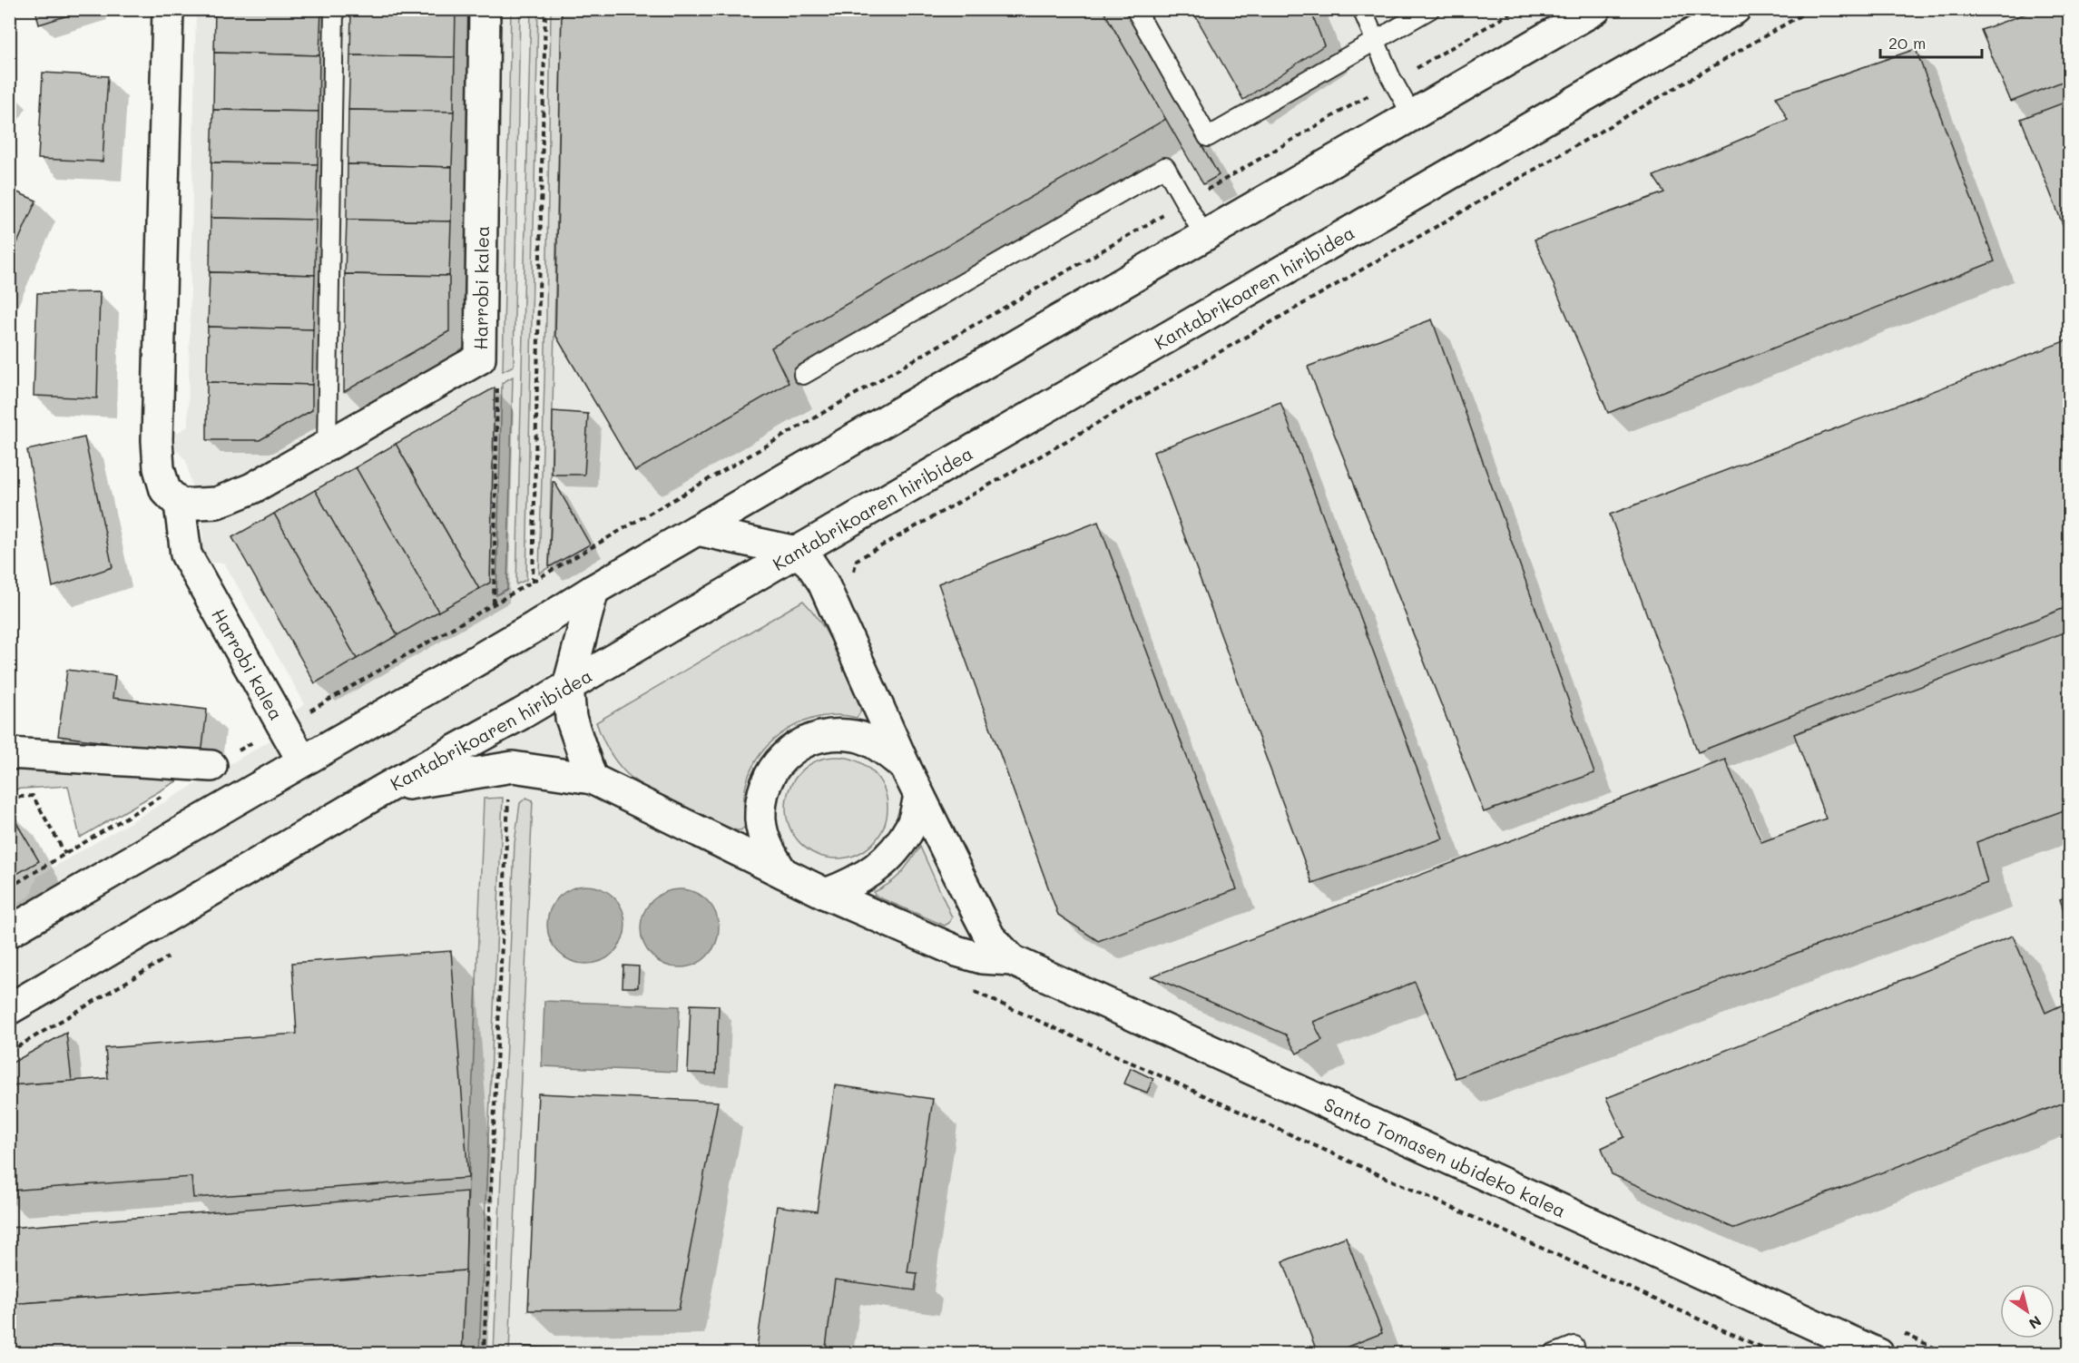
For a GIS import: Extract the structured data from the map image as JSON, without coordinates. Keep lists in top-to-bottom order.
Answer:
{
  "streets": {
    "street": ["Harrobi kalea", "Kantabrikoaren hiribidea", "Santo Tomasen ubideko kalea"]
  },
  "crossings": [
    ["Kantabrikoaren hiribidea", "Santo Tomasen ubideko kalea"]
  ],
  "scale_bar": "20 m",
  "north": "bottom right"
}
